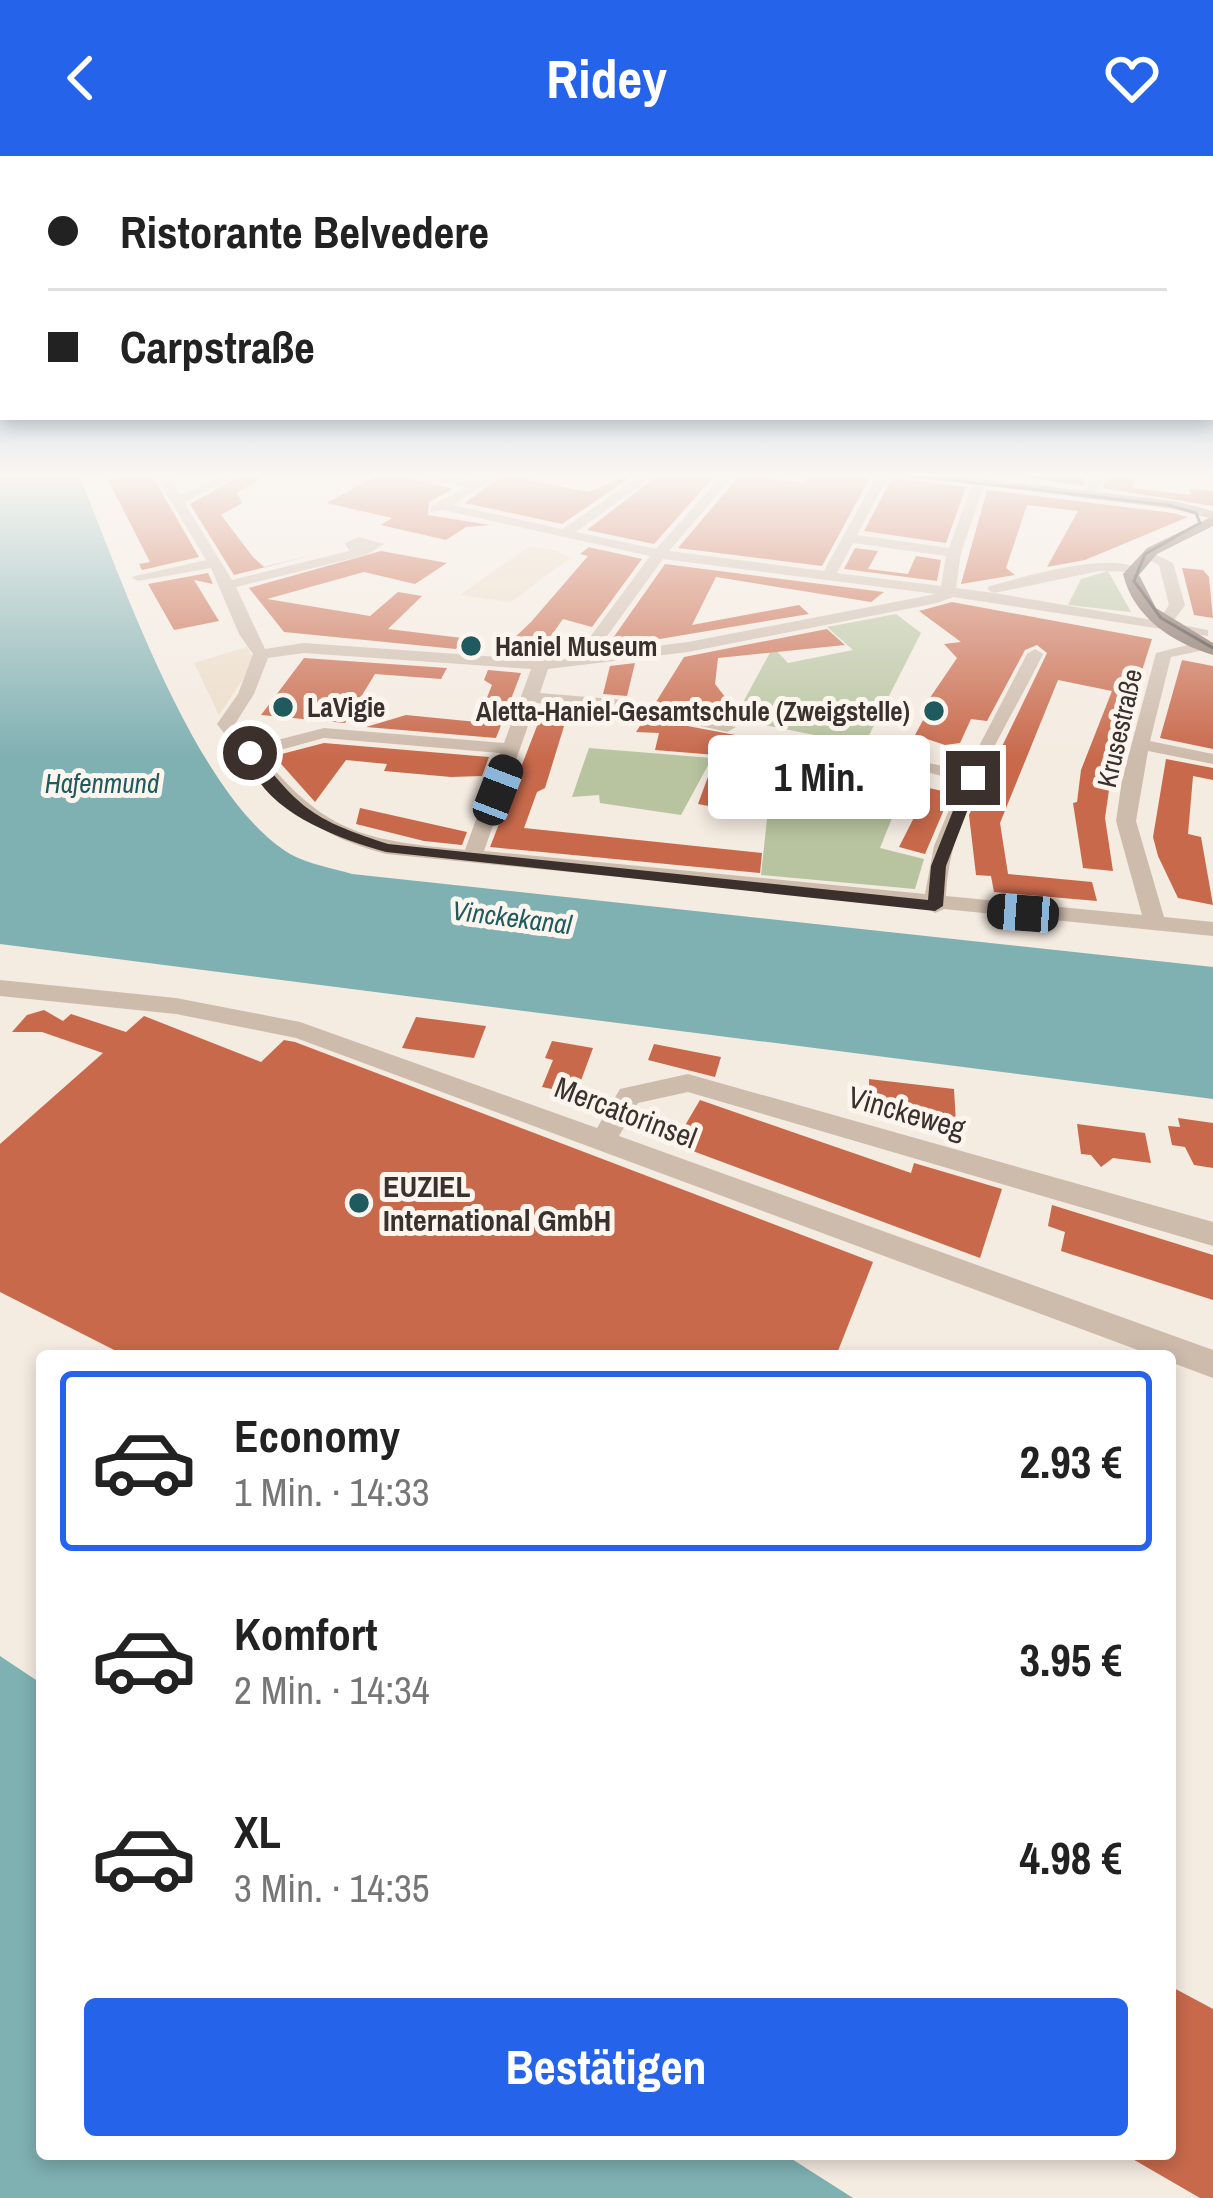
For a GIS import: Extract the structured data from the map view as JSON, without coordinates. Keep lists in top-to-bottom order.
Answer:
{
  "streets": {
    "street": ["Krusestraße", "Mercatorinsel", "Vinckeweg"]
  },
  "crossings": [
    ["Mercatorinsel", "Vinckeweg"]
  ],
  "water": ["Hafenmund", "Vinckekanal"],
  "places": [
    "Haniel Museum",
    "LaVigie",
    "Aletta-Haniel-Gesamtschule (Zweigstelle)",
    "EUZIEL International GmbH"
  ],
  "page": {
    "header": "Ridey",
    "banner": ["Ristorante Belvedere", "Carpstraße"],
    "bubble": "1 Min.",
    "list": [
      {
        "name": "Economy",
        "note": "1 Min. · 14:33",
        "value": "2.93 €"
      },
      {
        "name": "Komfort",
        "note": "2 Min. · 14:34",
        "value": "3.95 €"
      },
      {
        "name": "XL",
        "note": "3 Min. · 14:35",
        "value": "4.98 €"
      }
    ],
    "buttons": "Bestätigen"
  }
}
